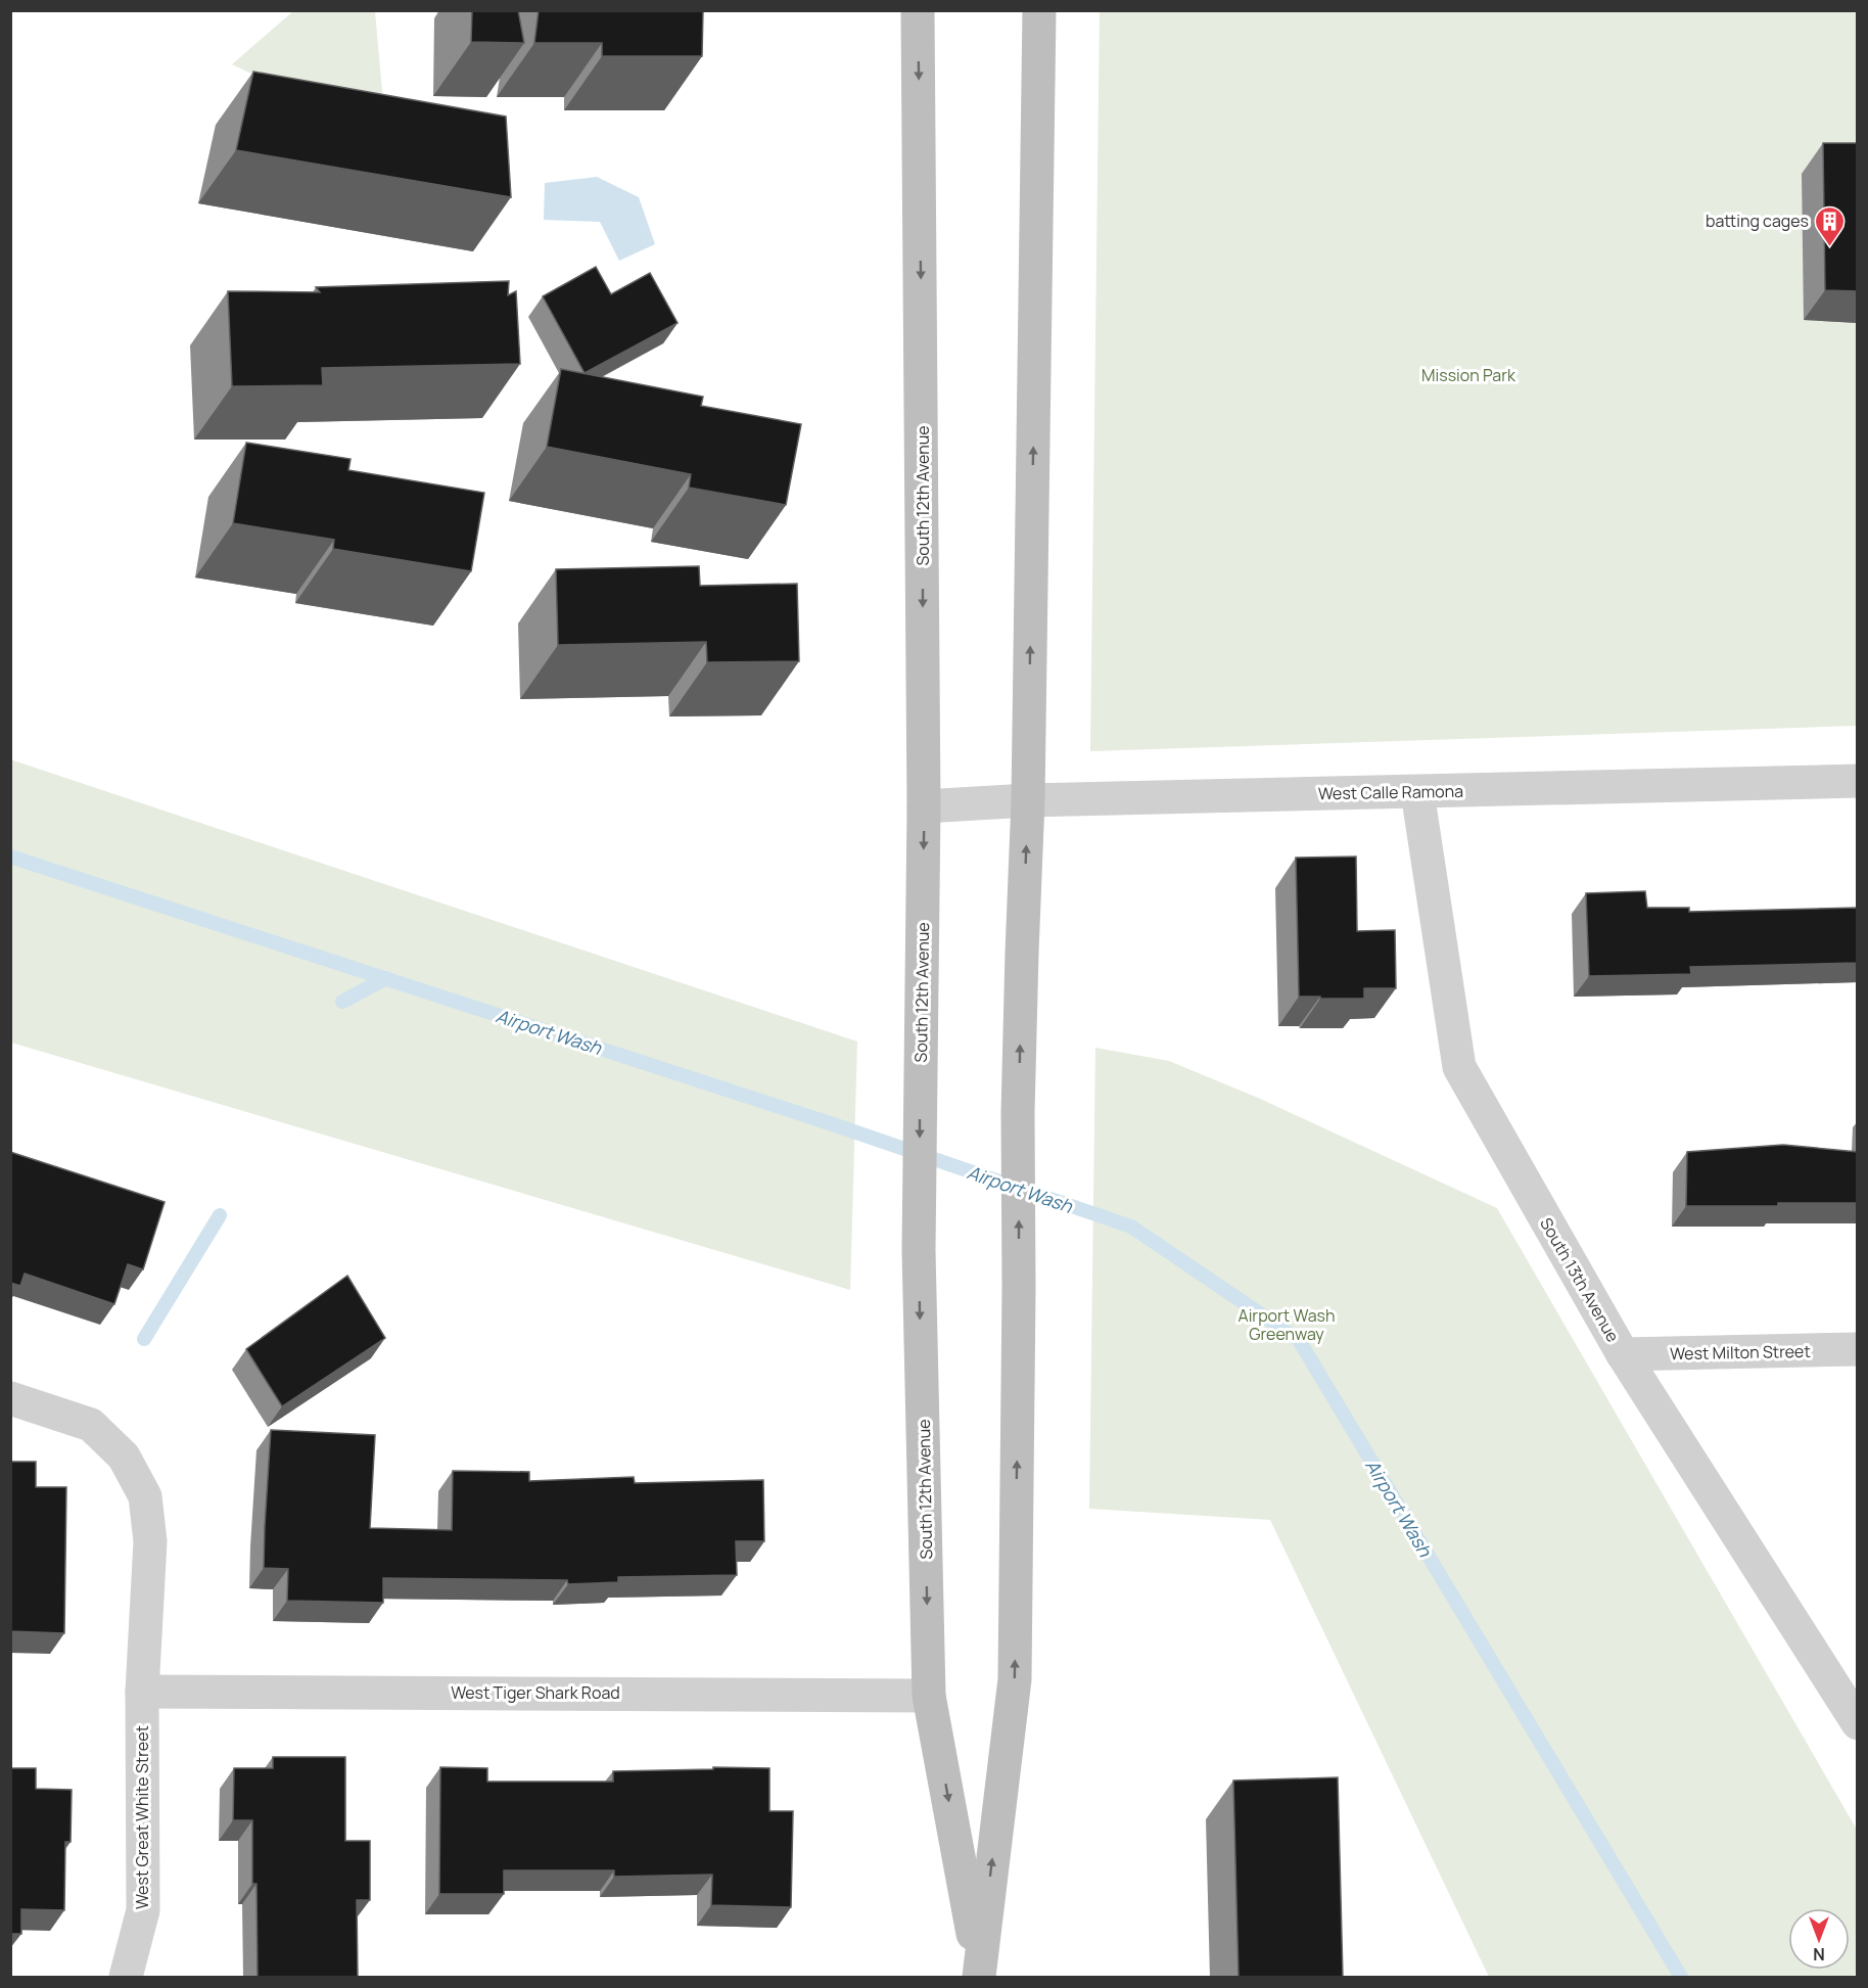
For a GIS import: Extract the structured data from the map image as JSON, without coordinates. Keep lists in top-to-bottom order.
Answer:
{
  "streets": {
    "main road": ["South 12th Avenue"],
    "street": [
      "West Calle Ramona",
      "South 13th Avenue",
      "West Milton Street",
      "West Tiger Shark Road",
      "West Great White Street"
    ]
  },
  "crossings": [
    ["South 12th Avenue", "West Calle Ramona"],
    ["South 12th Avenue", "West Tiger Shark Road"],
    ["West Calle Ramona", "South 13th Avenue"],
    ["South 13th Avenue", "West Milton Street"],
    ["West Tiger Shark Road", "West Great White Street"]
  ],
  "water": ["Airport Wash"],
  "parks": ["Mission Park", "Airport Wash Greenway"],
  "places": {
    "building": ["batting cages"]
  },
  "north": "bottom"
}
